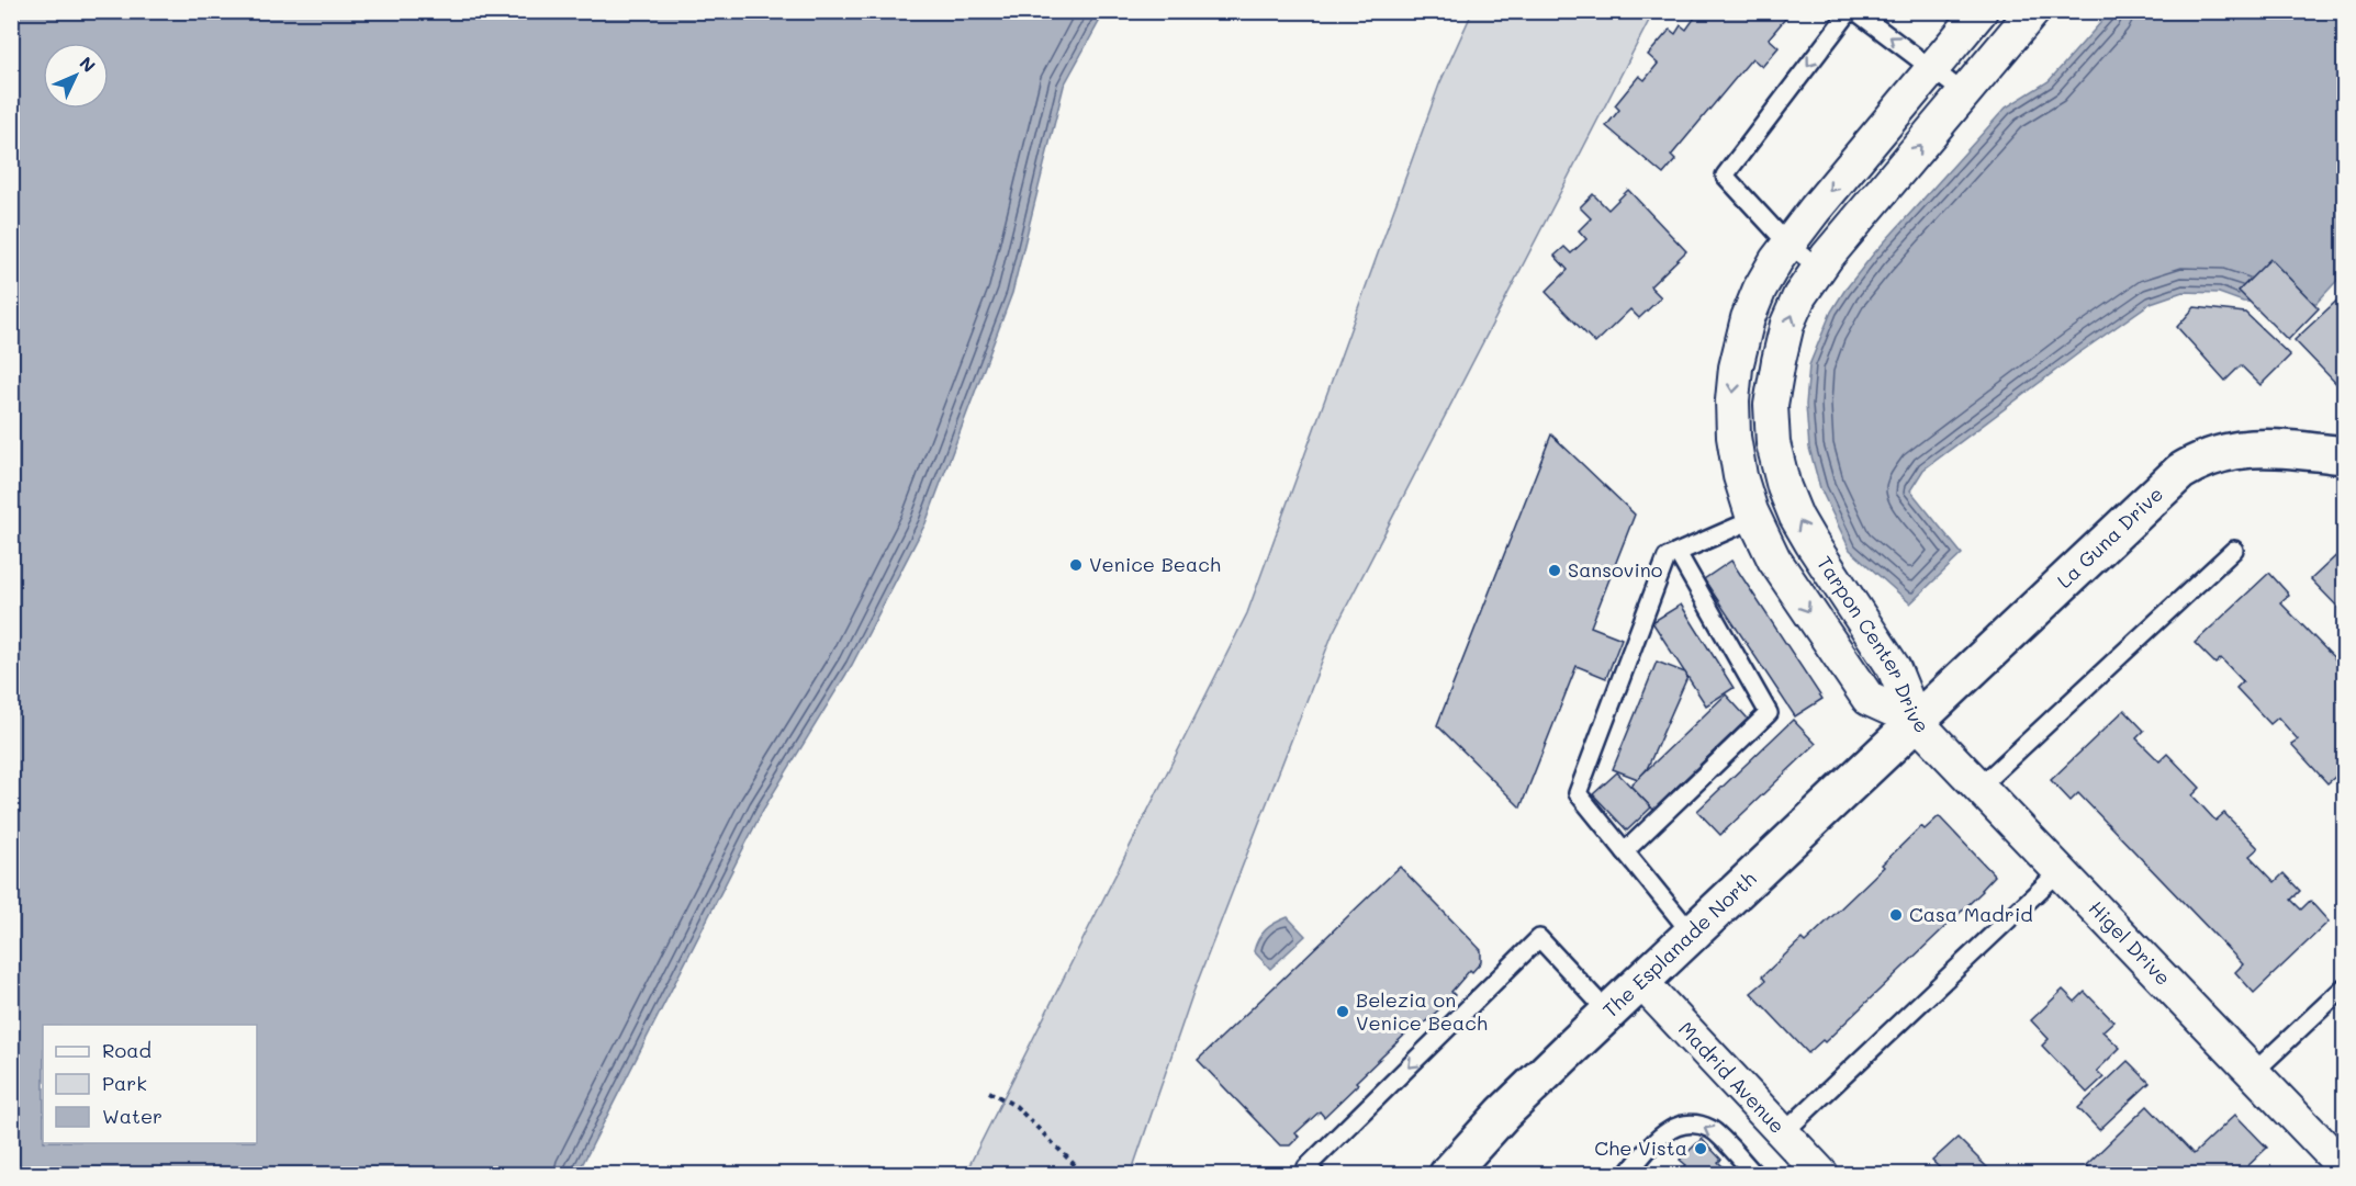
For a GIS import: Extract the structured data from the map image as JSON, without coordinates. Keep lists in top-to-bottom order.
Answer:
{
  "streets": {
    "street": [
      "La Guna Drive",
      "Tarpon Center Drive",
      "The Esplanade North",
      "Higel Drive",
      "Madrid Avenue"
    ]
  },
  "crossings": [
    ["La Guna Drive", "Tarpon Center Drive"],
    ["La Guna Drive", "The Esplanade North"],
    ["La Guna Drive", "Higel Drive"],
    ["Tarpon Center Drive", "The Esplanade North"],
    ["Tarpon Center Drive", "Higel Drive"],
    ["The Esplanade North", "Higel Drive"],
    ["The Esplanade North", "Madrid Avenue"]
  ],
  "places": [
    "Venice Beach",
    "Sansovino",
    "Casa Madrid",
    "Belezia on Venice Beach",
    "Che Vista"
  ],
  "legend": ["Road", "Park", "Water"],
  "north": "top right"
}
